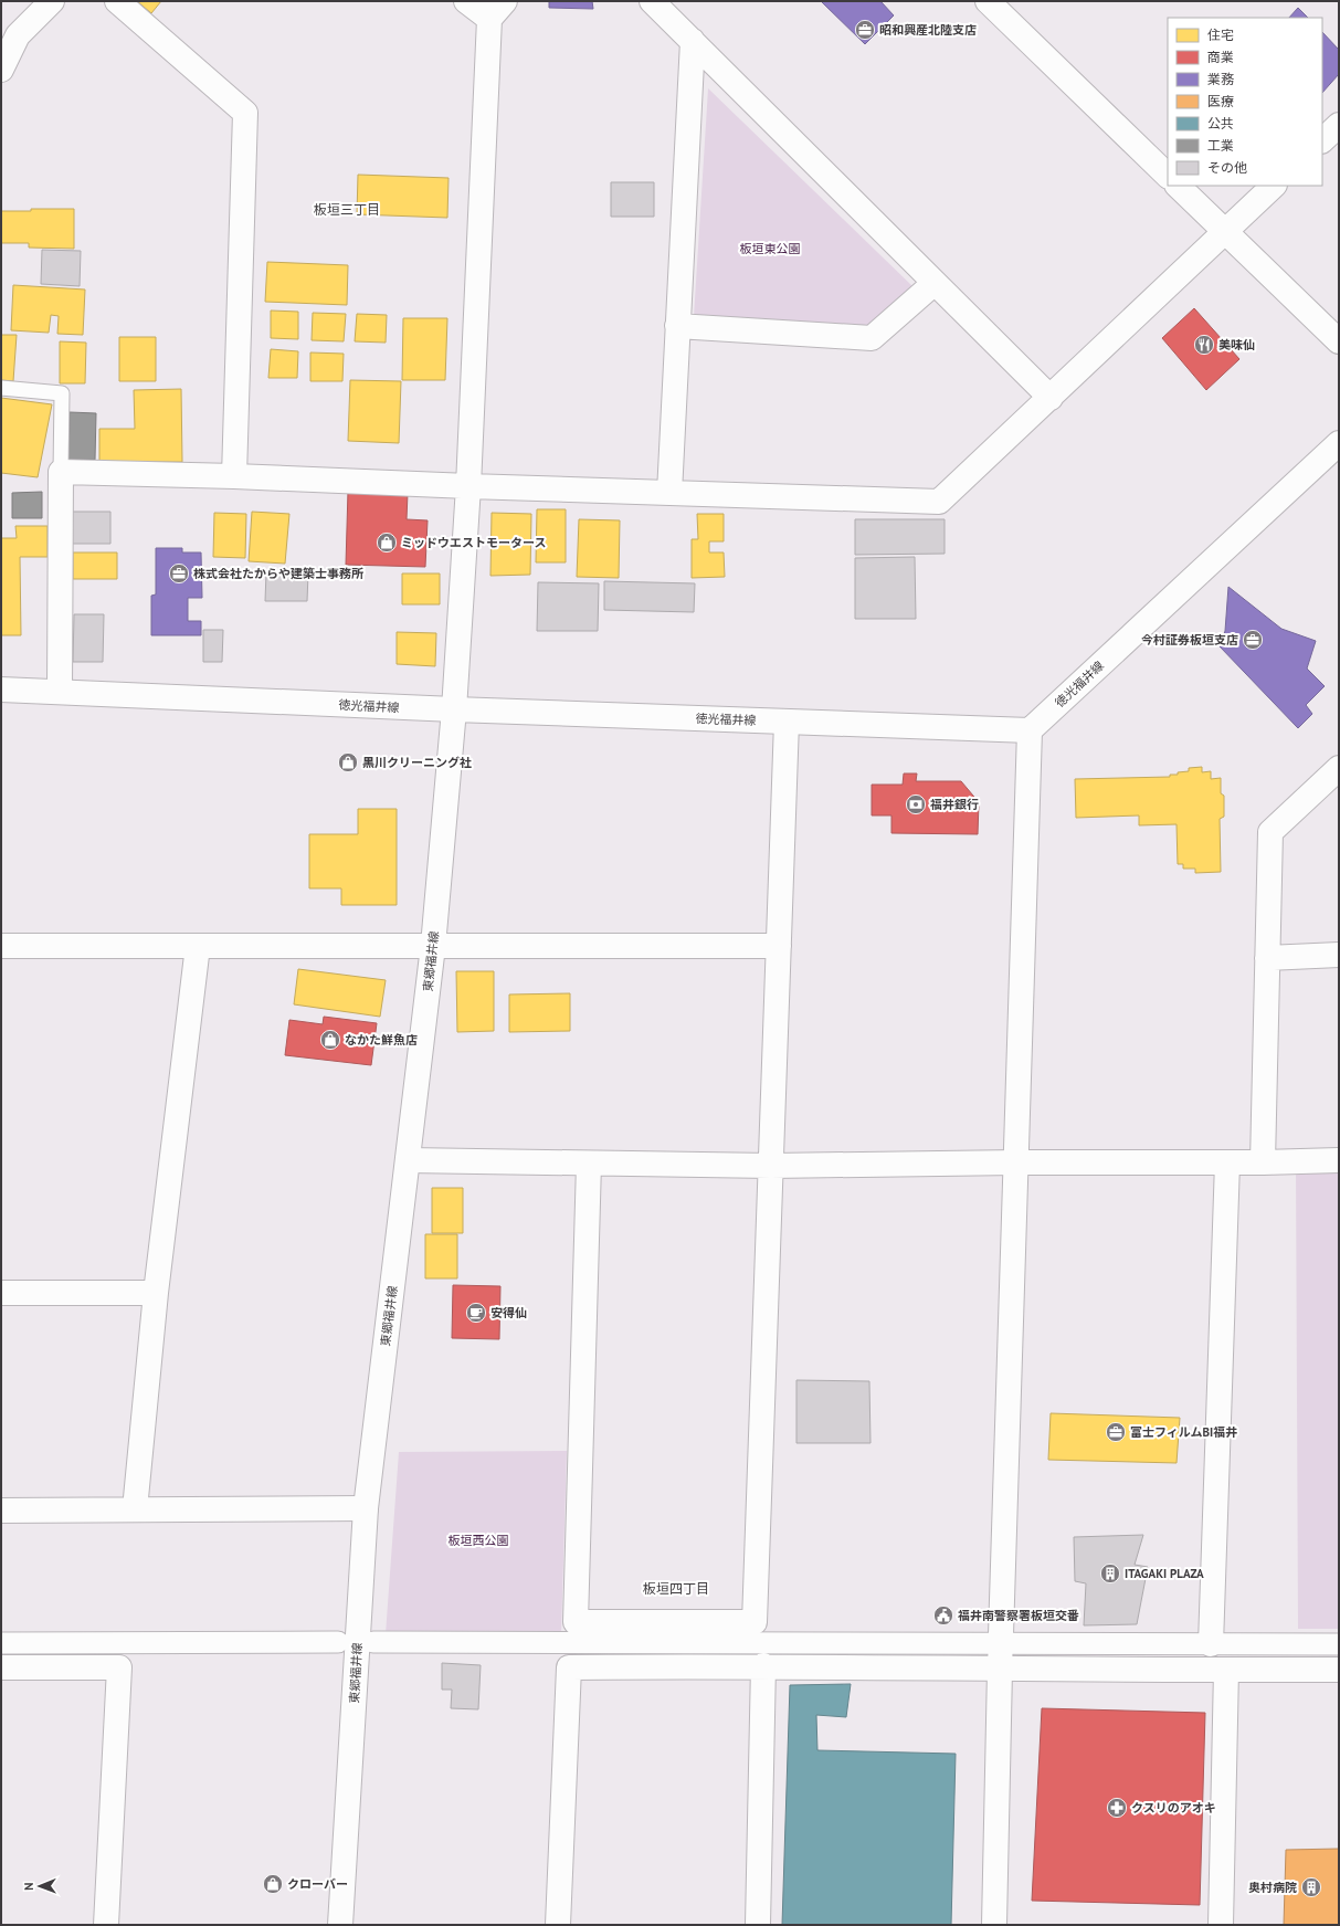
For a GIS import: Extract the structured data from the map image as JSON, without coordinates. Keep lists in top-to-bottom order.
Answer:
{
  "streets": {
    "street": ["徳光福井線", "東郷福井線"]
  },
  "crossings": [
    ["徳光福井線", "東郷福井線"]
  ],
  "districts": ["板垣三丁目", "板垣四丁目"],
  "parks": ["板垣東公園", "板垣西公園"],
  "places": {
    "office": [
      "昭和興産北陸支店",
      "株式会社たからや建築士事務所",
      "今村証券板垣支店",
      "富士フィルムBI福井"
    ],
    "restaurant": ["美味仙"],
    "shop": [
      "ミッドウエストモータース",
      "黒川クリーニング社",
      "なかた鮮魚店",
      "クローバー"
    ],
    "bank": ["福井銀行"],
    "cafe": ["安得仙"],
    "building": ["ITAGAKI PLAZA", "奥村病院"],
    "public building": ["福井南警察署板垣交番"],
    "pharmacy": ["クスリのアオキ"]
  },
  "legend": [
    "住宅",
    "商業",
    "業務",
    "医療",
    "公共",
    "工業",
    "その他"
  ],
  "north": "left"
}
